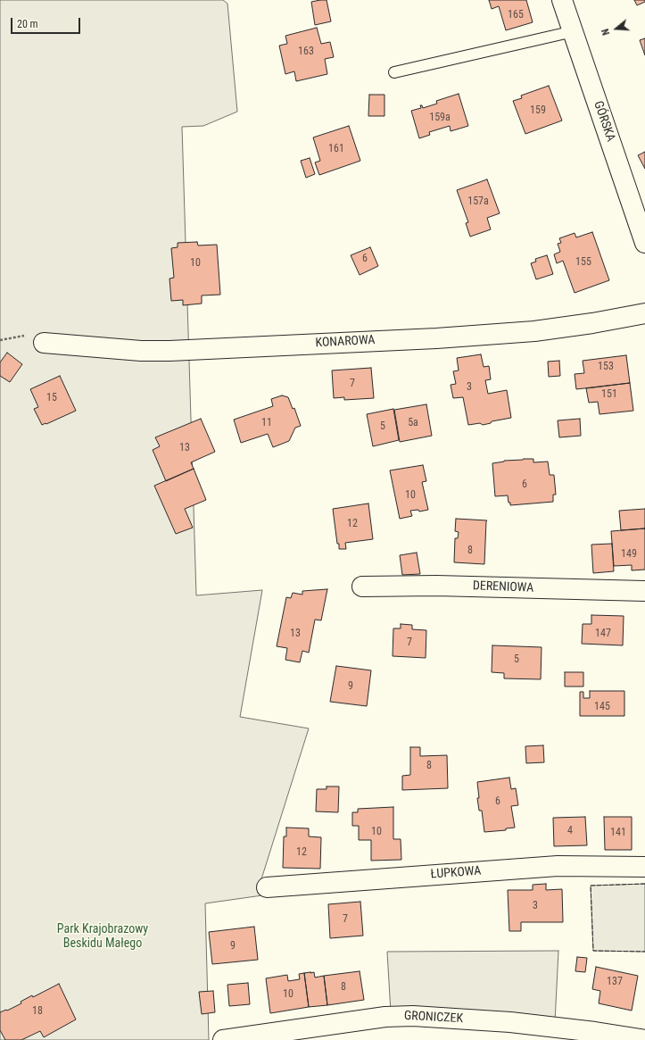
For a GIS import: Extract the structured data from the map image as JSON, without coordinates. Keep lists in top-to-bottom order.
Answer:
{
  "streets": {
    "street": [
      "GÓRSKA",
      "KONAROWA",
      "DERENIOWA",
      "ŁUPKOWA",
      "GRONICZEK"
    ]
  },
  "parks": ["Park Krajobrazowy Beskidu Małego"],
  "house_numbers": [
    "165",
    "163",
    "159",
    "159a",
    "161",
    "157a",
    "6",
    "155",
    "10",
    "153",
    "7",
    "3",
    "151",
    "15",
    "11",
    "5a",
    "5",
    "13",
    "6",
    "10",
    "12",
    "8",
    "149",
    "13",
    "147",
    "7",
    "5",
    "9",
    "145",
    "8",
    "6",
    "4",
    "10",
    "141",
    "12",
    "3",
    "7",
    "9",
    "137",
    "8",
    "10",
    "18"
  ],
  "scale_bar": "20 m",
  "north": "left"
}
